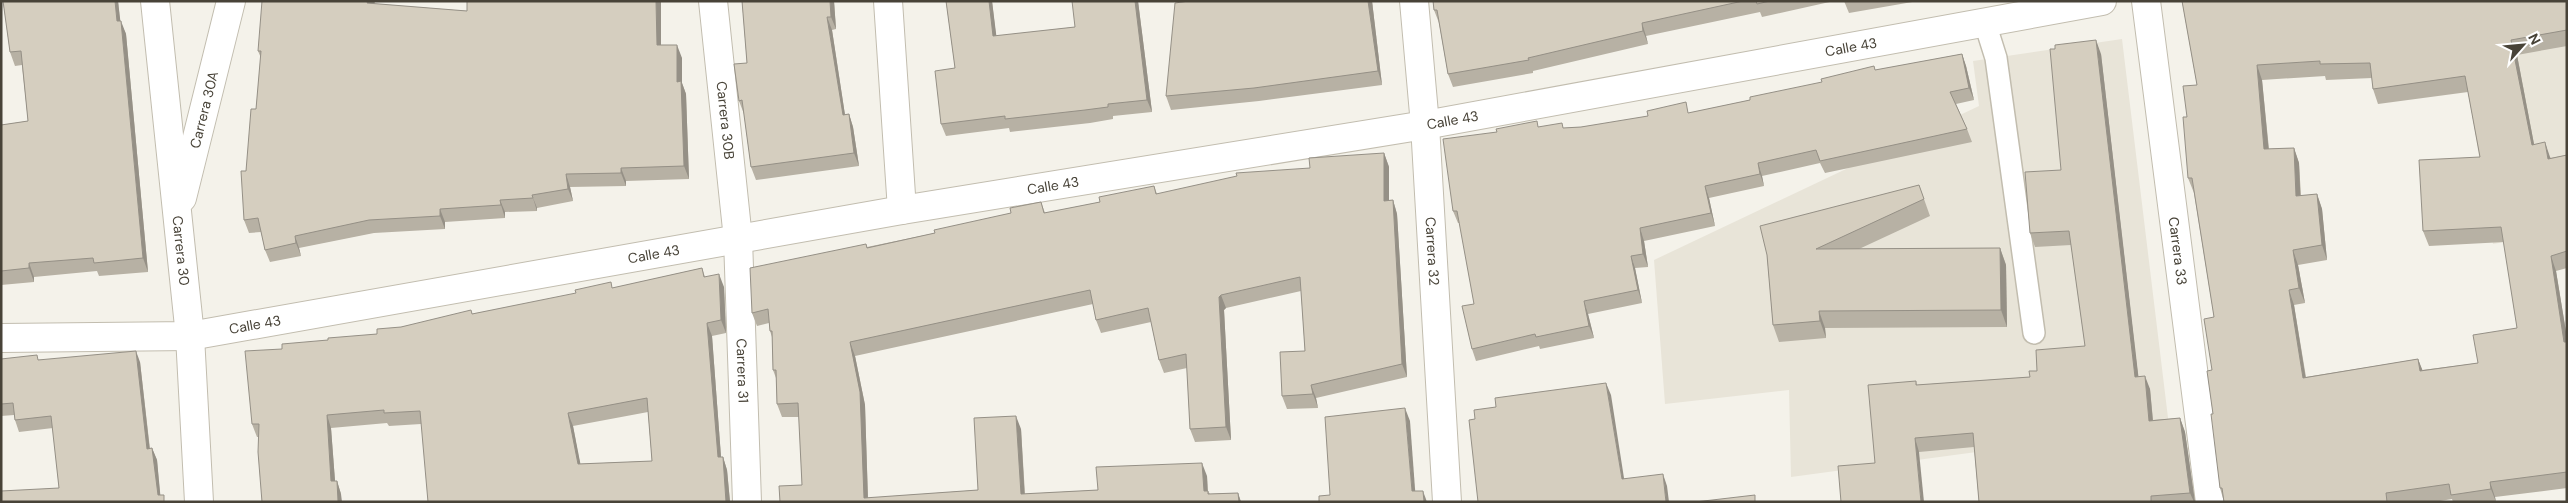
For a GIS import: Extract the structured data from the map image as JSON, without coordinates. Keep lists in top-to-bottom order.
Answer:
{
  "streets": {
    "street": [
      "Calle 43",
      "Carrera 30A",
      "Carrera 30B",
      "Carrera 30",
      "Carrera 32",
      "Carrera 33",
      "Carrera 31"
    ]
  },
  "crossings": [
    ["Calle 43", "Carrera 30B"],
    ["Calle 43", "Carrera 30"],
    ["Calle 43", "Carrera 32"],
    ["Calle 43", "Carrera 31"],
    ["Carrera 30A", "Carrera 30"],
    ["Carrera 30B", "Carrera 31"]
  ],
  "north": "top right"
}
